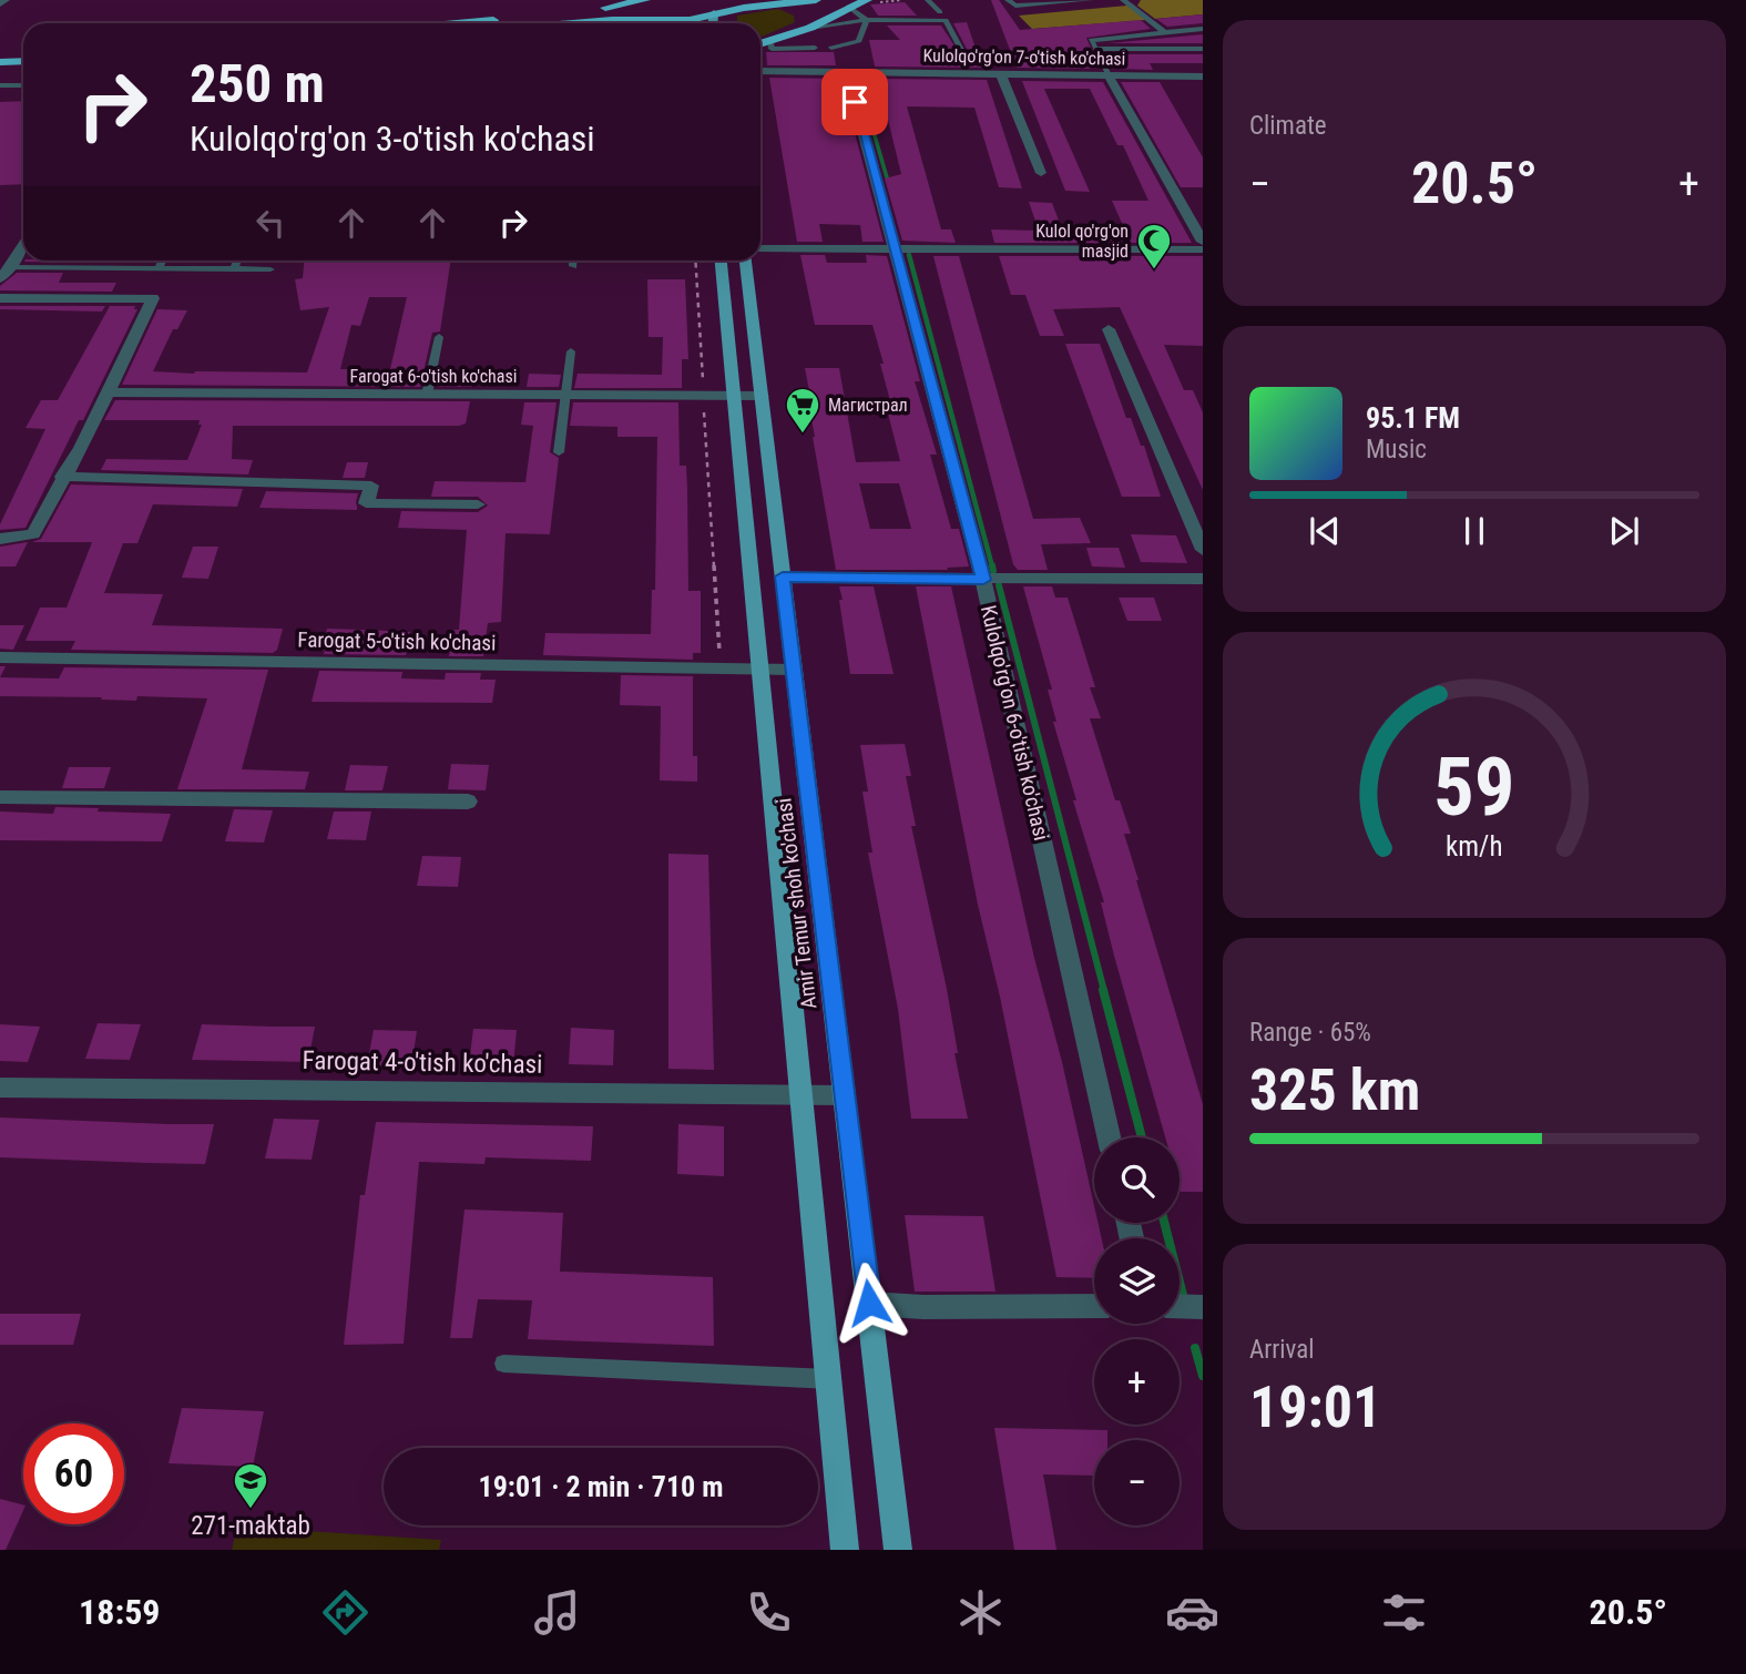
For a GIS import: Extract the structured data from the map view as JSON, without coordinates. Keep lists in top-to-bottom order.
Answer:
{
  "streets": {
    "main road": ["Amir Temur shoh ko'chasi"],
    "street": [
      "Kulolqo'rg'on 7-o'tish ko'chasi",
      "Farogat 6-o'tish ko'chasi",
      "Farogat 5-o'tish ko'chasi",
      "Kulolqo'rg'on 6-o'tish ko'chasi",
      "Farogat 4-o'tish ko'chasi"
    ]
  },
  "crossings": [
    ["Kulolqo'rg'on 7-o'tish ko'chasi", "Kulolqo'rg'on 6-o'tish ko'chasi"],
    ["Farogat 6-o'tish ko'chasi", "Amir Temur shoh ko'chasi"],
    ["Farogat 5-o'tish ko'chasi", "Amir Temur shoh ko'chasi"],
    ["Amir Temur shoh ko'chasi", "Farogat 4-o'tish ko'chasi"]
  ],
  "places": {
    "mosque": ["Kulol qo'rg'on masjid"],
    "supermarket": ["Магистрал"],
    "school or university": ["271-maktab"]
  },
  "page": {
    "tile": [
      "Climate",
      ["Range · 65%", "325 km"],
      ["Arrival", "19:01"]
    ],
    "turn": ["250 m", "Kulolqo'rg'on 3-o'tish ko'chasi"],
    "heat": ["−", "20.5°", "+"],
    "song": ["95.1 FM", "Music"],
    "map_buttons": ["+", "−"],
    "limit": "60",
    "trip": "19:01 · 2 min · 710 m",
    "tabs": ["18:59", "20.5°"],
    "gauge": ["59", "km/h"]
  }
}
